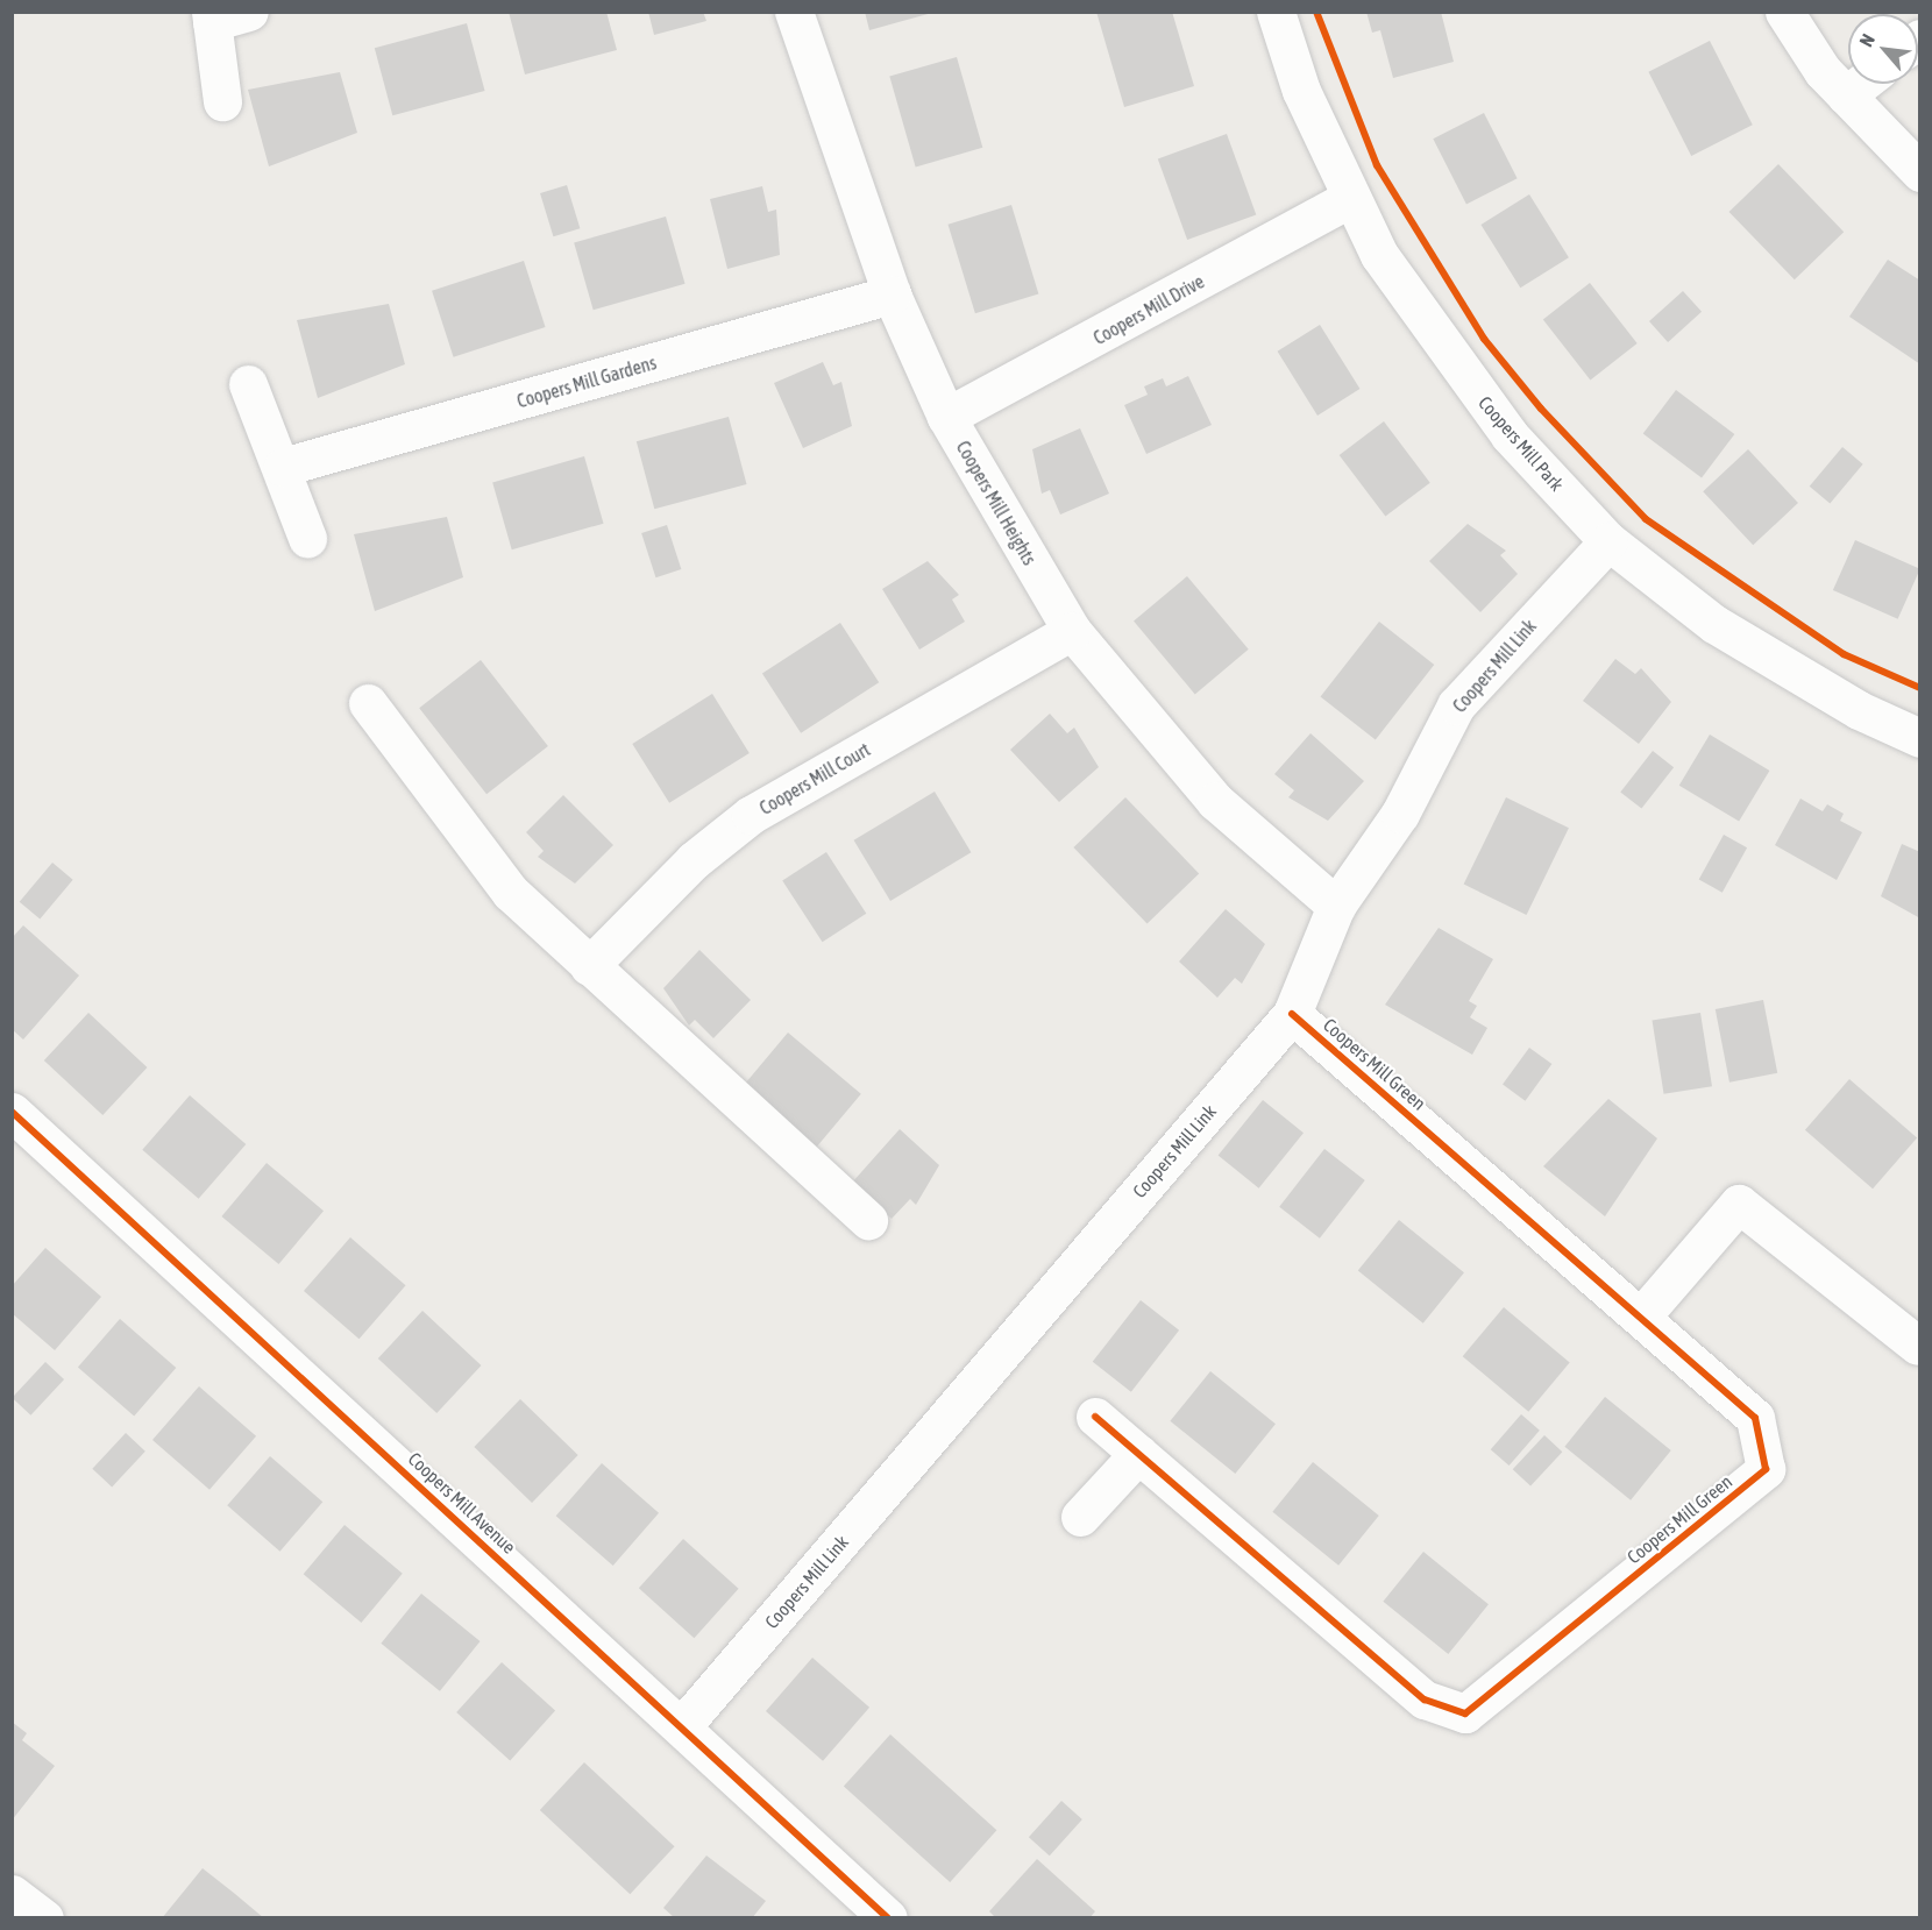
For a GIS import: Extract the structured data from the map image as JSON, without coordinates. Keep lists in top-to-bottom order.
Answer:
{
  "streets": {
    "street": [
      "Coopers Mill Drive",
      "Coopers Mill Gardens",
      "Coopers Mill Park",
      "Coopers Mill Heights",
      "Coopers Mill Link",
      "Coopers Mill Court",
      "Coopers Mill Green",
      "Coopers Mill Avenue"
    ]
  },
  "crossings": [
    ["Coopers Mill Drive", "Coopers Mill Park"],
    ["Coopers Mill Drive", "Coopers Mill Heights"],
    ["Coopers Mill Gardens", "Coopers Mill Heights"],
    ["Coopers Mill Park", "Coopers Mill Link"],
    ["Coopers Mill Heights", "Coopers Mill Link"],
    ["Coopers Mill Heights", "Coopers Mill Court"],
    ["Coopers Mill Link", "Coopers Mill Green"],
    ["Coopers Mill Link", "Coopers Mill Avenue"]
  ],
  "north": "top left"
}
